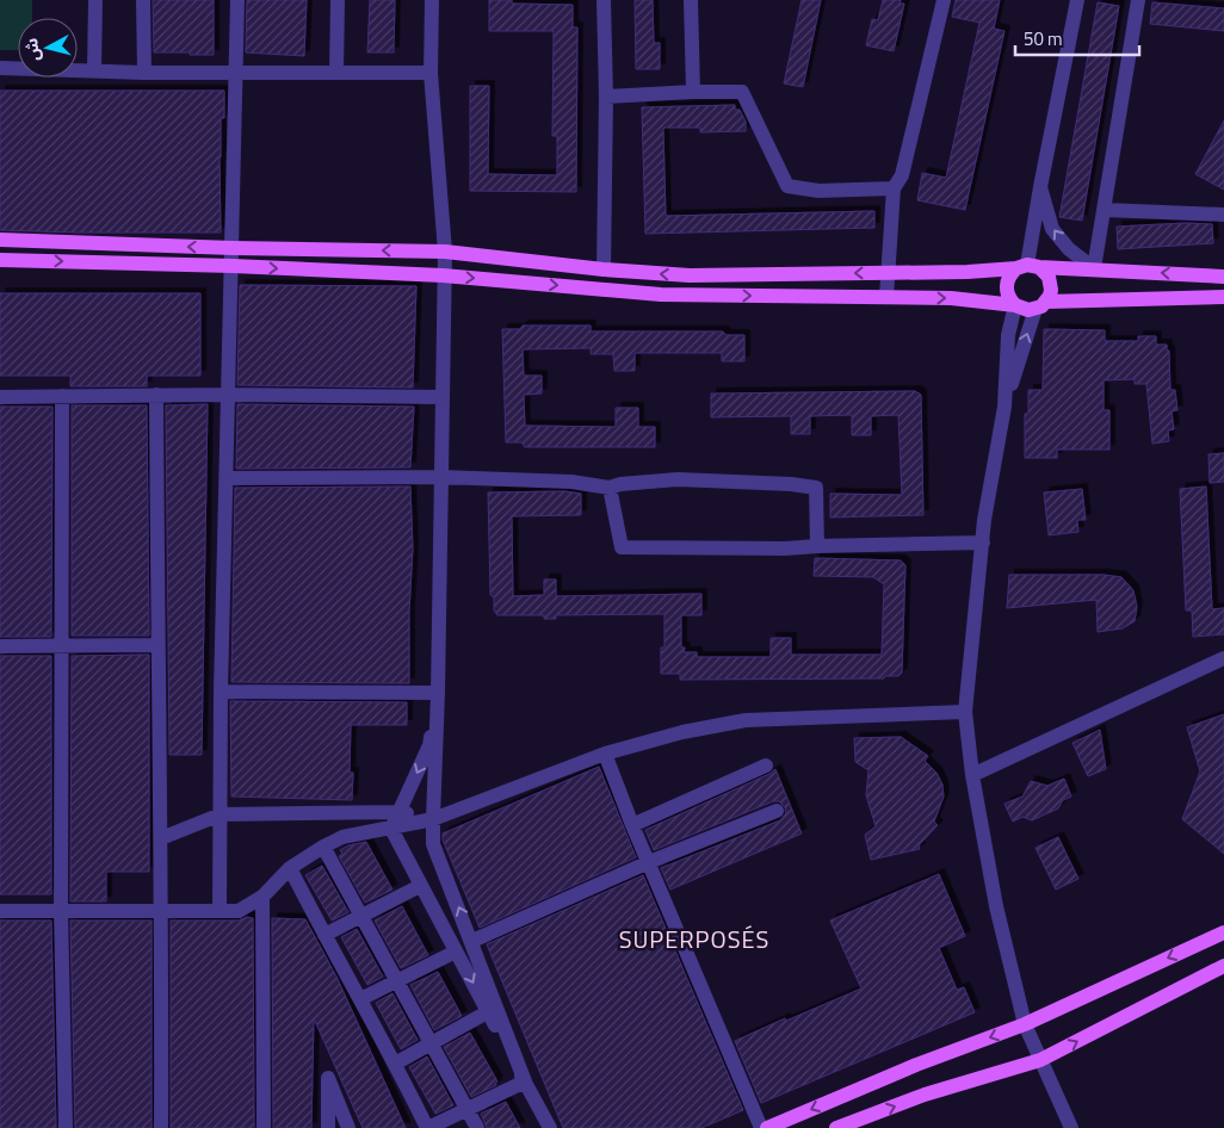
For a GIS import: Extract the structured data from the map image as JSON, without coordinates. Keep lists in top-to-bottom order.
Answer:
{
  "districts": ["SUPERPOSÉS"],
  "scale_bar": "50 m",
  "north": "left"
}
